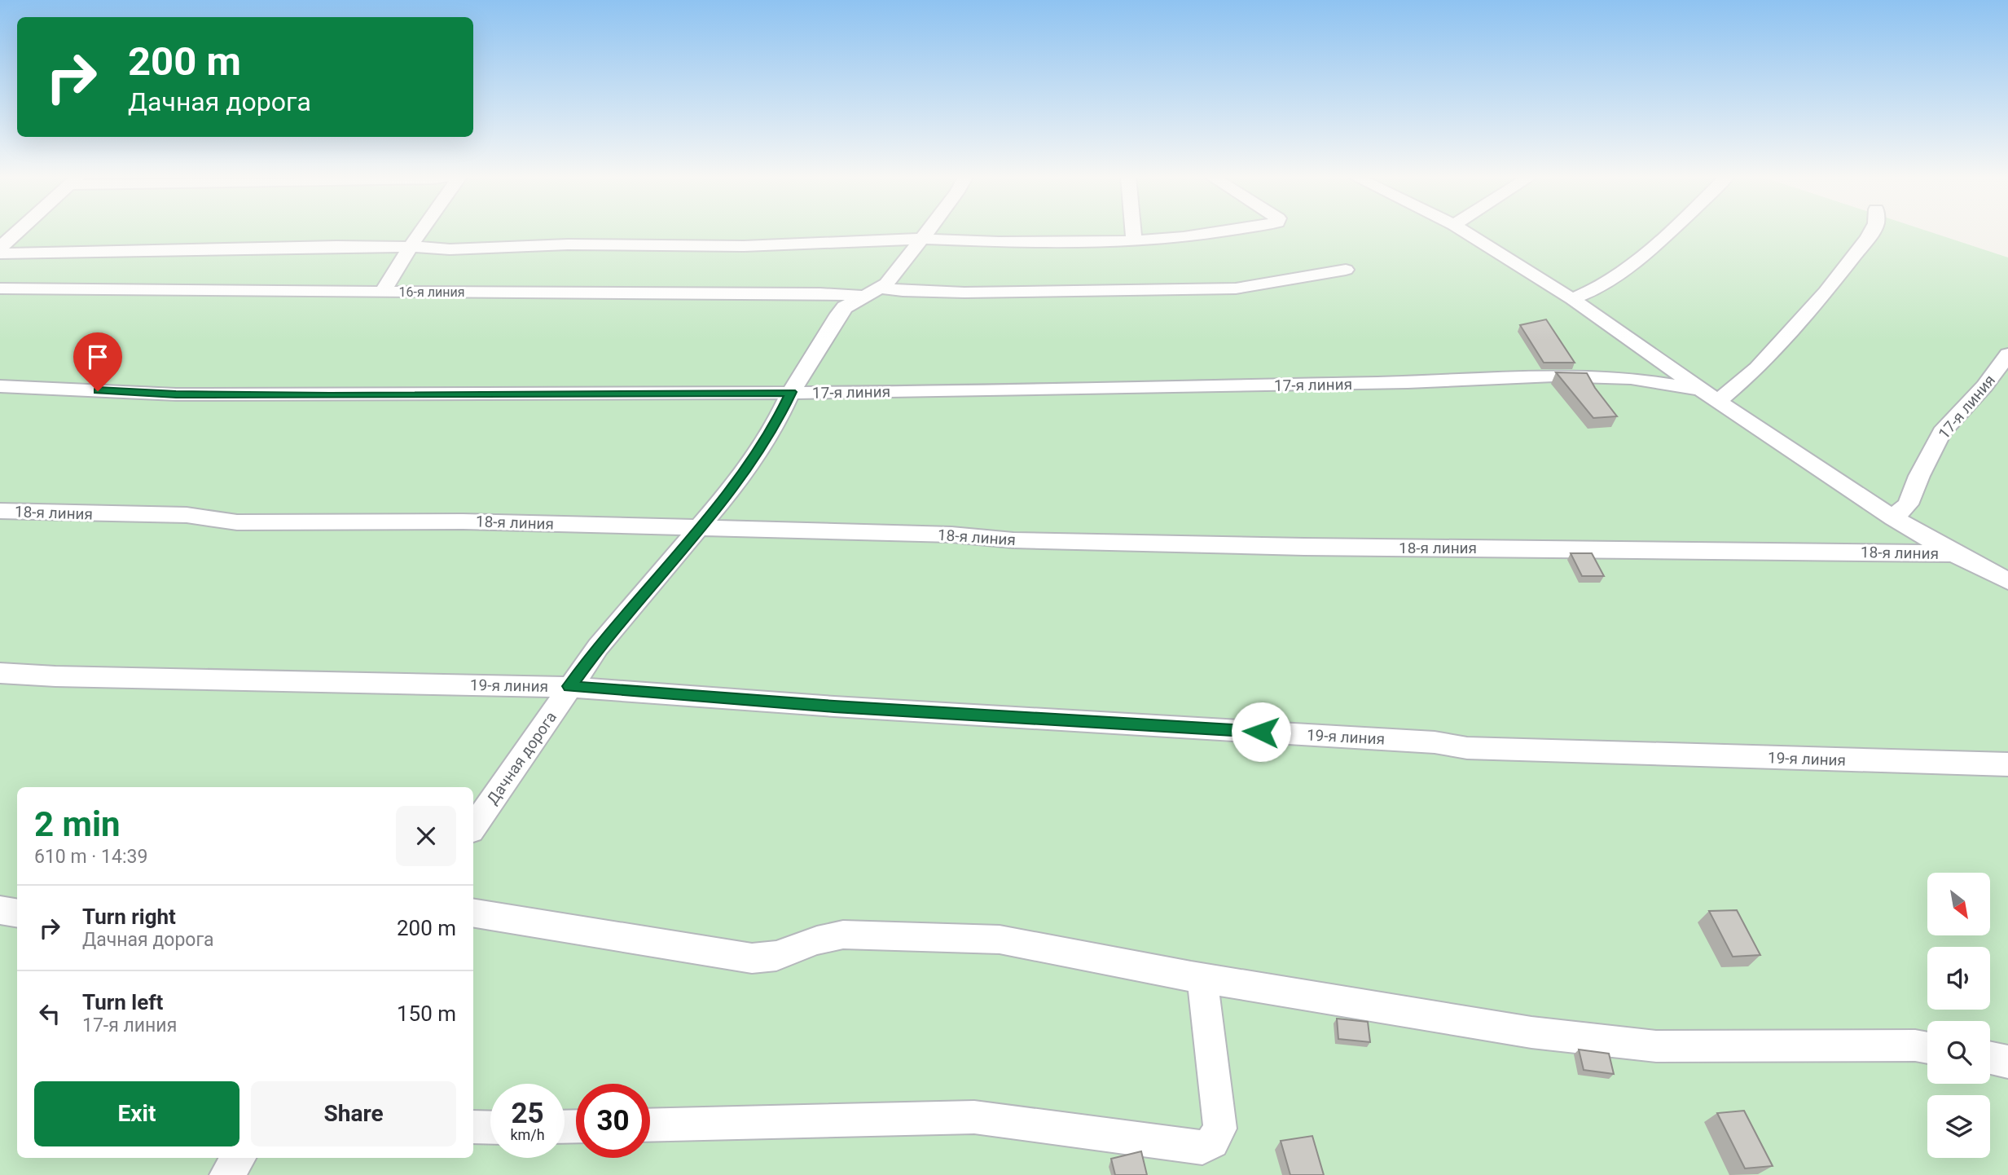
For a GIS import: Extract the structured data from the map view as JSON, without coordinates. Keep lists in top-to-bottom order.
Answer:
{
  "streets": {
    "street": [
      "16-я линия",
      "17-я линия",
      "18-я линия",
      "19-я линия",
      "Дачная дорога"
    ]
  },
  "crossings": [
    ["16-я линия", "Дачная дорога"],
    ["17-я линия", "Дачная дорога"],
    ["18-я линия", "Дачная дорога"],
    ["19-я линия", "Дачная дорога"]
  ],
  "north": "bottom right",
  "page": {
    "turn": ["200 m", "Дачная дорога"],
    "heading": ["2 min", "610 m · 14:39"],
    "list": [
      {
        "name": "Turn right",
        "note": "Дачная дорога",
        "value": "200 m"
      },
      {
        "name": "Turn left",
        "note": "17-я линия",
        "value": "150 m"
      }
    ],
    "buttons": ["Exit", "Share"],
    "speed": "25 km/h",
    "limit": "30"
  }
}
